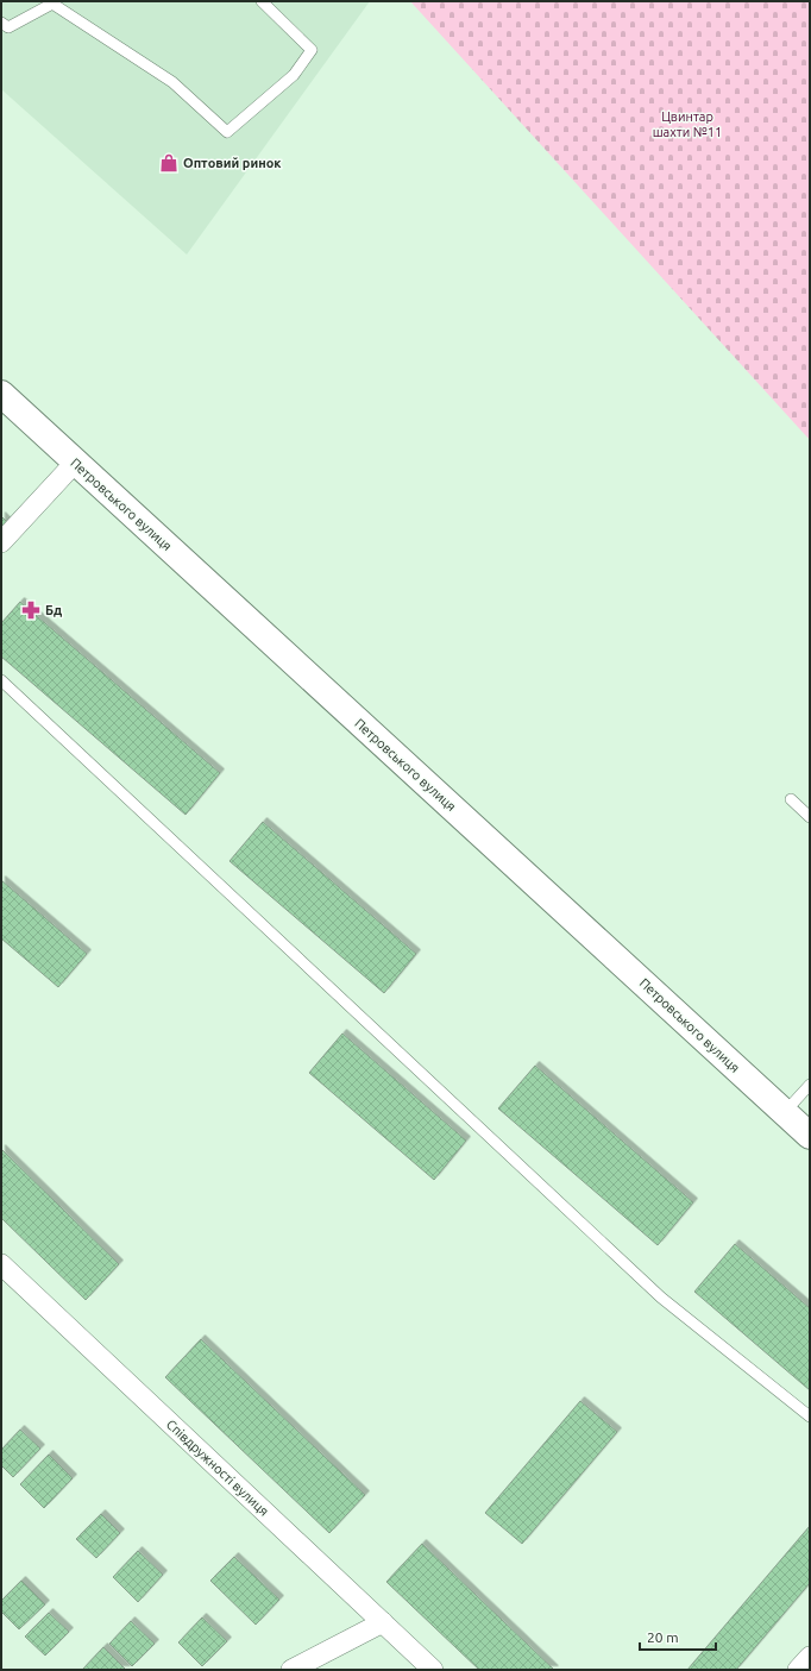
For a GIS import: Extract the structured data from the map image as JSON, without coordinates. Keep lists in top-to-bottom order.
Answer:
{
  "streets": {
    "main road": ["Петровського вулиця"],
    "street": ["Співдружності вулиця"]
  },
  "parks": ["Цвинтар шахти №11"],
  "places": {
    "shop": ["Оптовий ринок"],
    "pharmacy": ["Бд"]
  },
  "scale_bar": "20 m"
}
